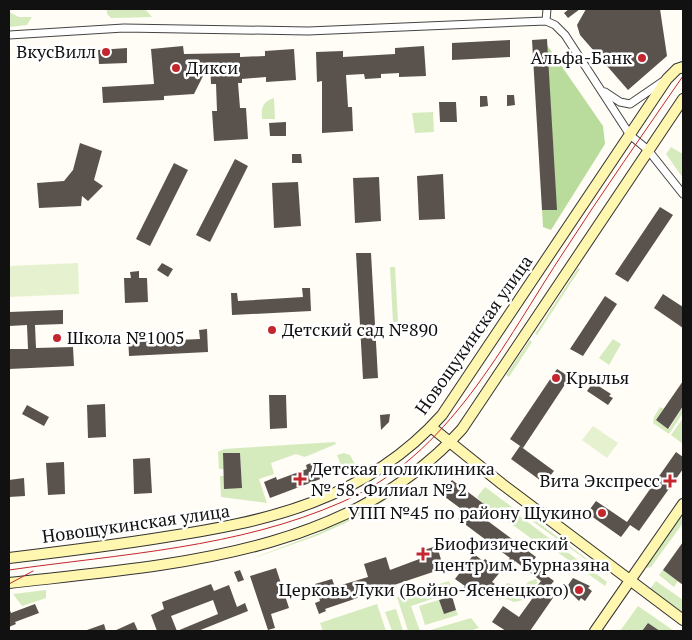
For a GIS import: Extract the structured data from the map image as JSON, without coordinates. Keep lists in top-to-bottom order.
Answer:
{
  "streets": {
    "main road": ["Новощукинская улица"]
  },
  "places": {
    "other": [
      "ВкусВилл",
      "Альфа-Банк",
      "Дикси",
      "Детский сад №890",
      "Школа №1005",
      "Крылья",
      "УПП №45 по району Щукино",
      "Церковь Луки (Войно-Ясенецкого)"
    ],
    "health": ["Детская поликлиника № 58. Филиал № 2", "Вита Экспресс", "Биофизический центр им. Бурназяна"]
  }
}
